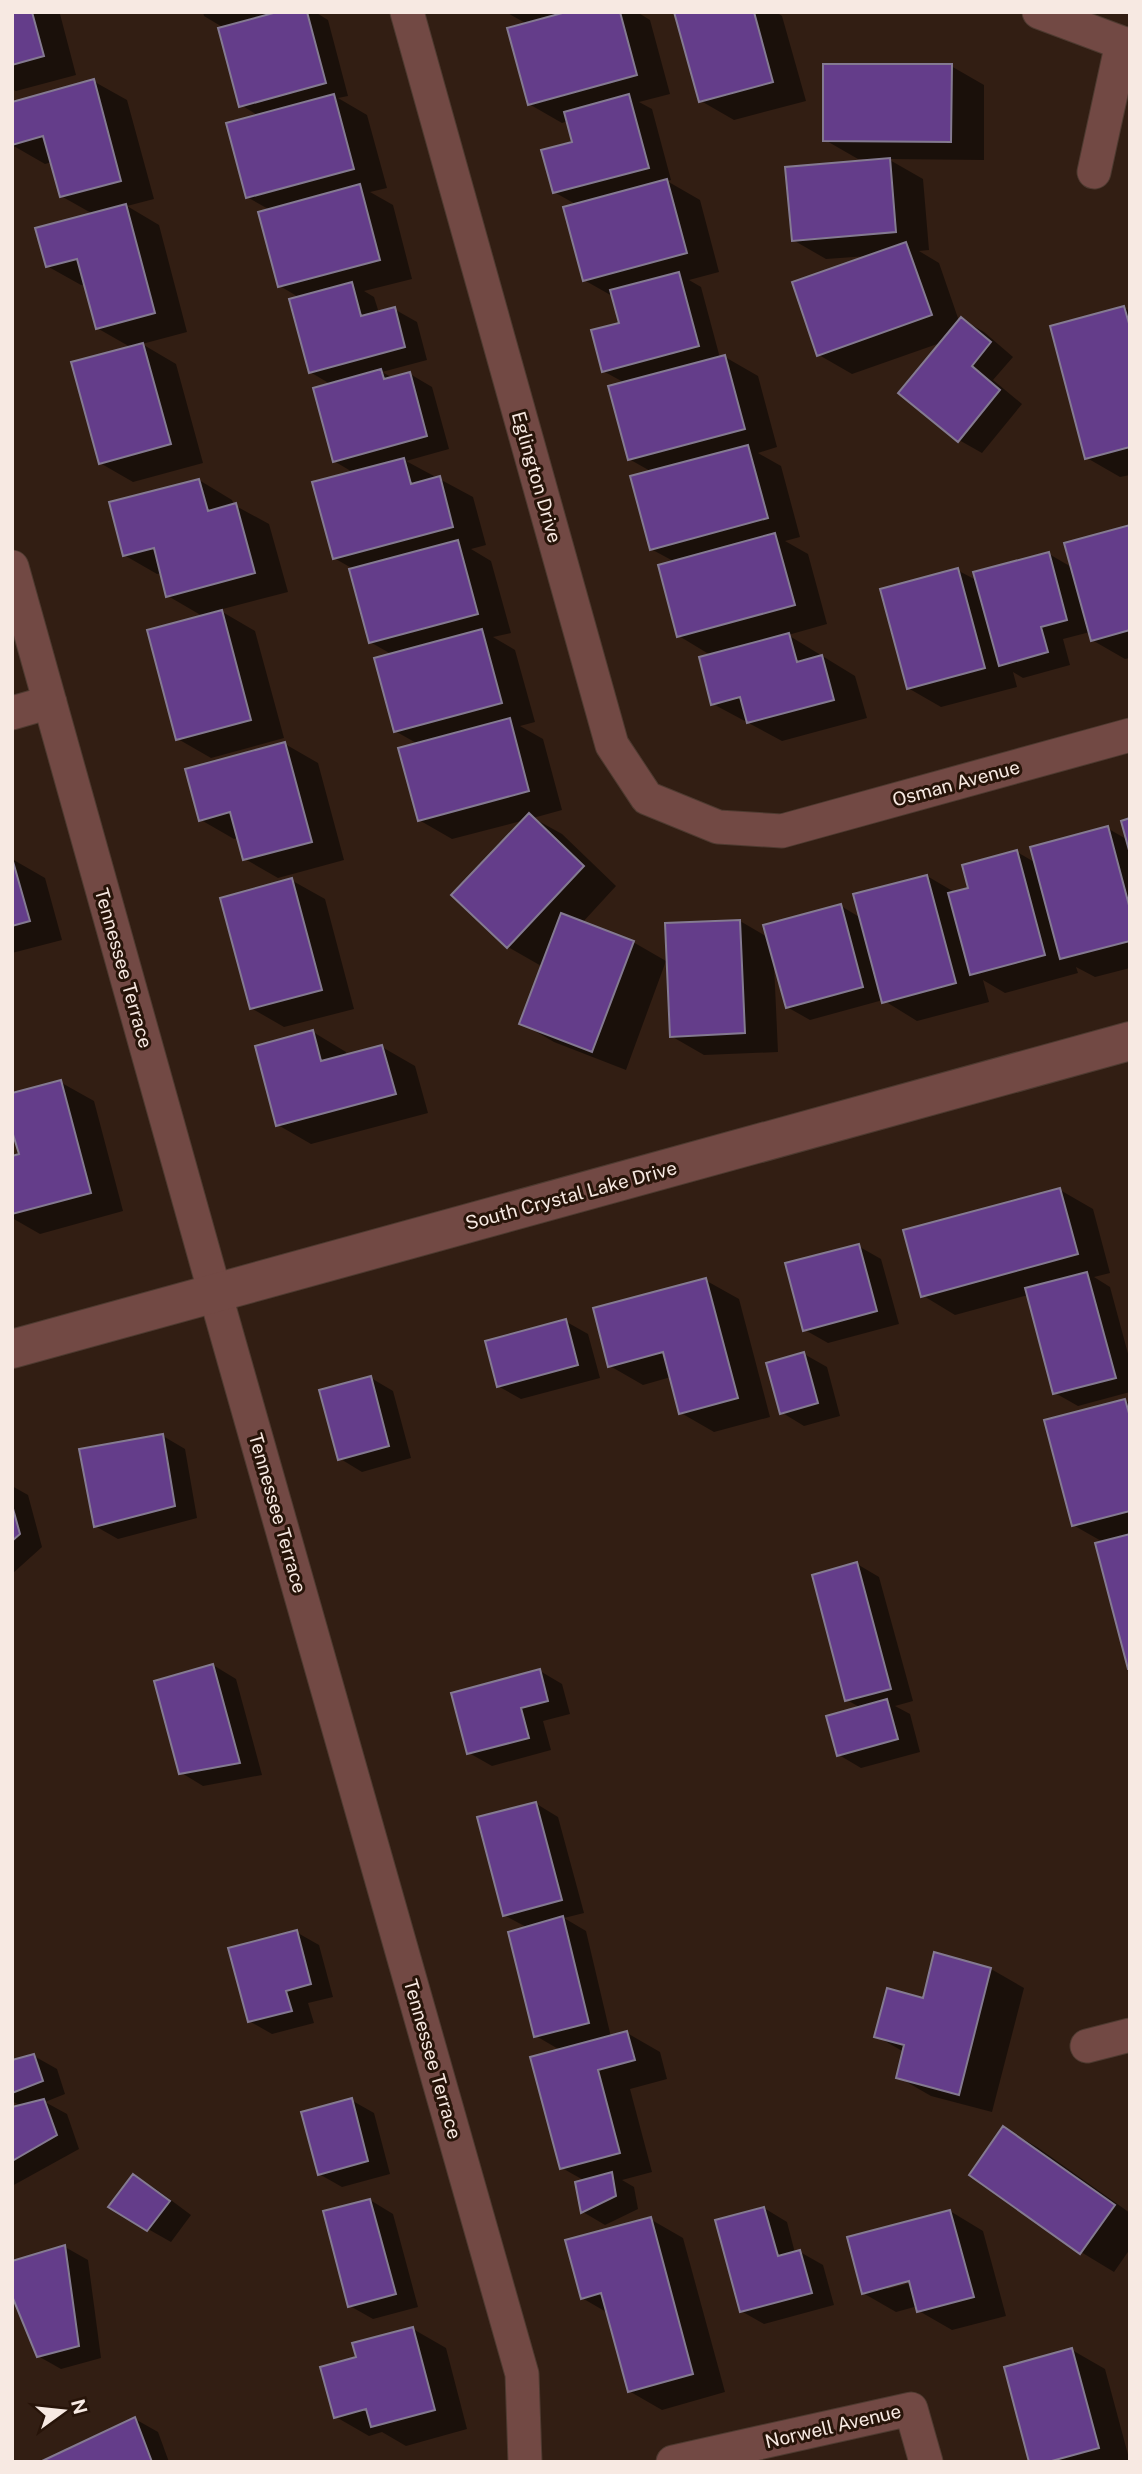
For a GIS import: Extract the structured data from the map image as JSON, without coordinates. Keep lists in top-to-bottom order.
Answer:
{
  "streets": {
    "street": [
      "Eglington Drive",
      "Osman Avenue",
      "Tennessee Terrace",
      "South Crystal Lake Drive",
      "Norwell Avenue"
    ]
  },
  "crossings": [
    ["Eglington Drive", "Osman Avenue"],
    ["Tennessee Terrace", "South Crystal Lake Drive"]
  ],
  "north": "right"
}
